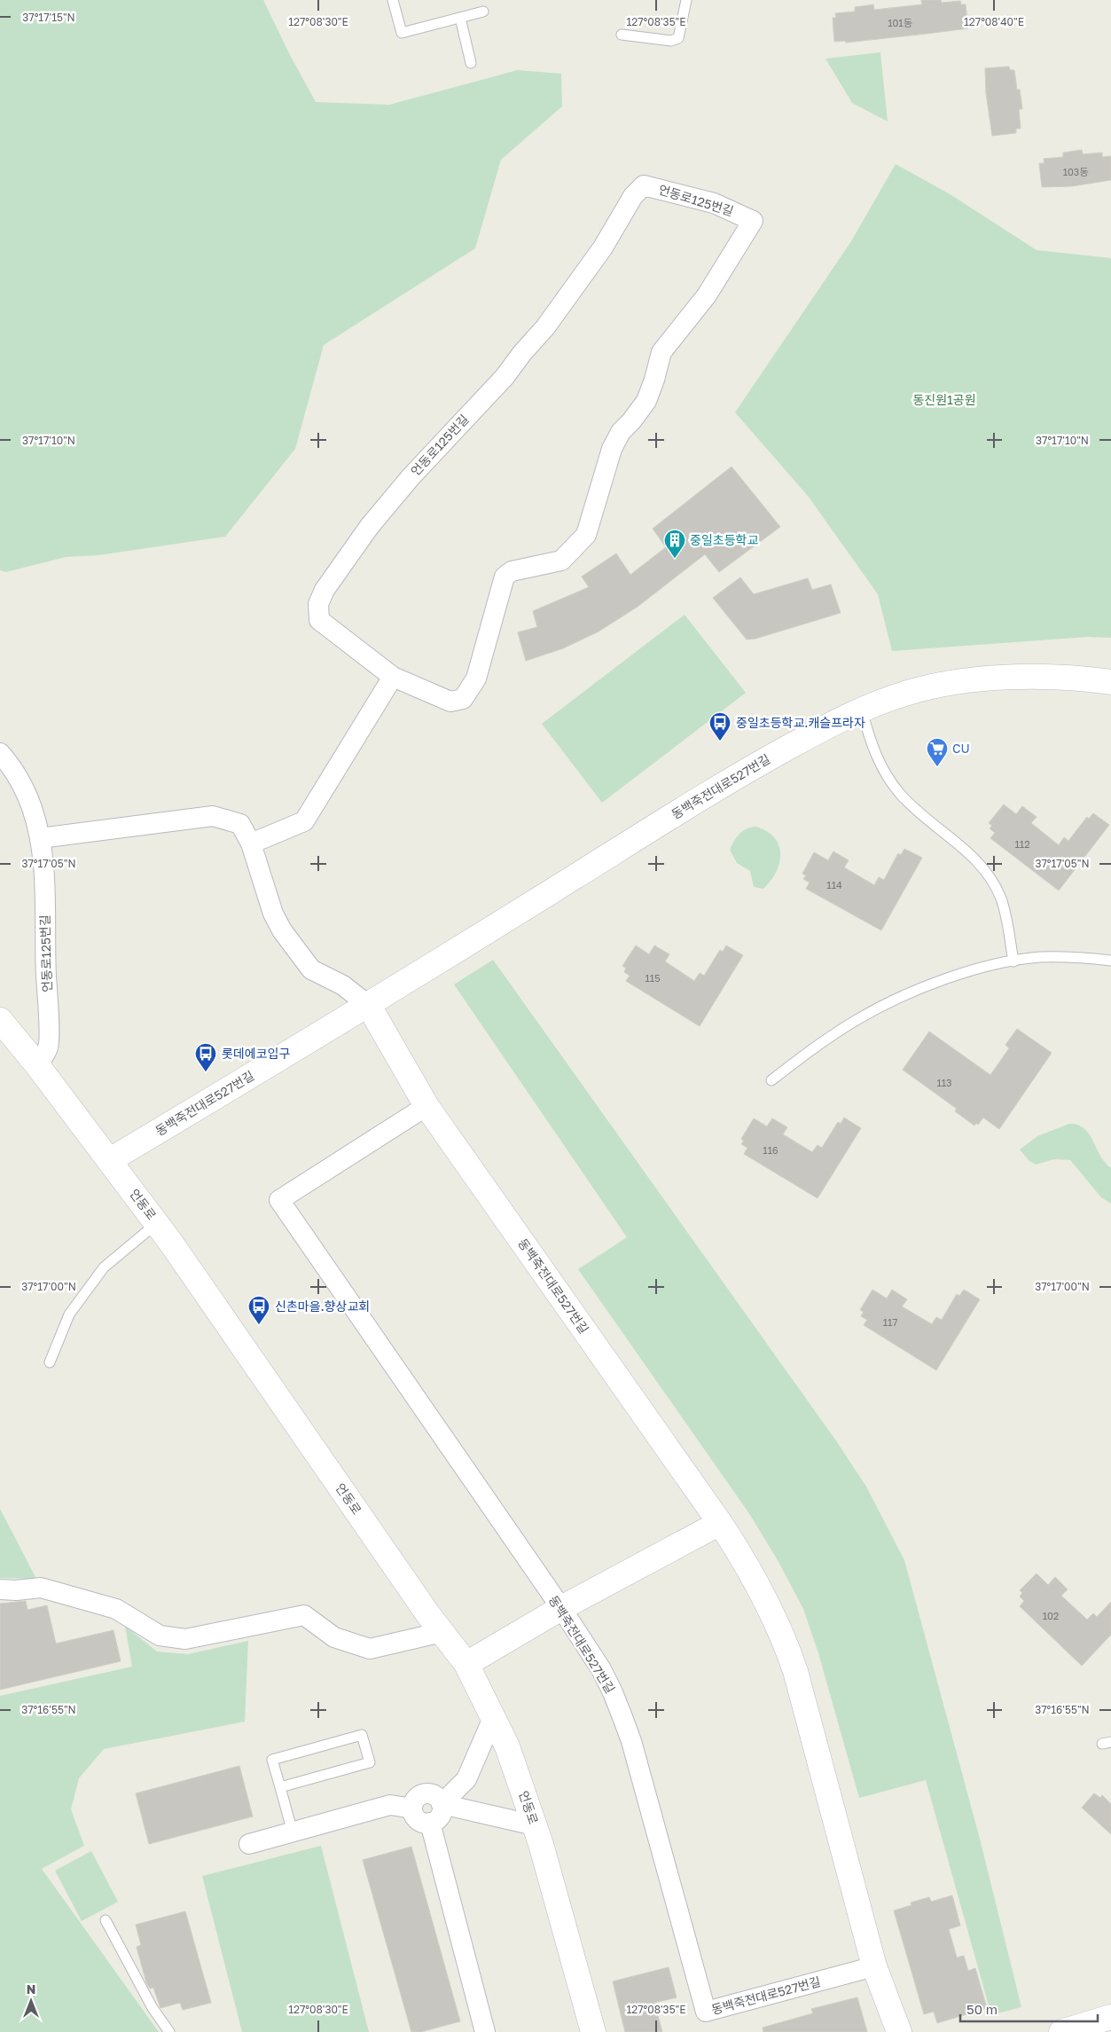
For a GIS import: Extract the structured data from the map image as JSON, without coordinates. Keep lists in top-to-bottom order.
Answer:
{
  "streets": {
    "street": ["언동로125번길", "동백죽전대로527번길", "언동로"]
  },
  "crossings": [
    ["언동로125번길", "언동로"],
    ["동백죽전대로527번길", "언동로"]
  ],
  "parks": ["동진원1공원"],
  "places": {
    "building": ["중일초등학교"],
    "bus stop": ["중일초등학교.캐슬프라자", "롯데에코입구", "신촌마을.향상교회"],
    "supermarket": ["CU"]
  },
  "house_numbers": [
    "101동",
    "103동",
    "112",
    "114",
    "115",
    "113",
    "116",
    "117",
    "102"
  ],
  "scale_bar": "50 m",
  "north": "top",
  "coordinates": [
    "37°17'15\"N",
    "127°08'30\"E",
    "127°08'35\"E",
    "127°08'40\"E",
    "37°17'10\"N",
    "37°17'05\"N",
    "37°17'00\"N",
    "37°16'55\"N"
  ]
}
